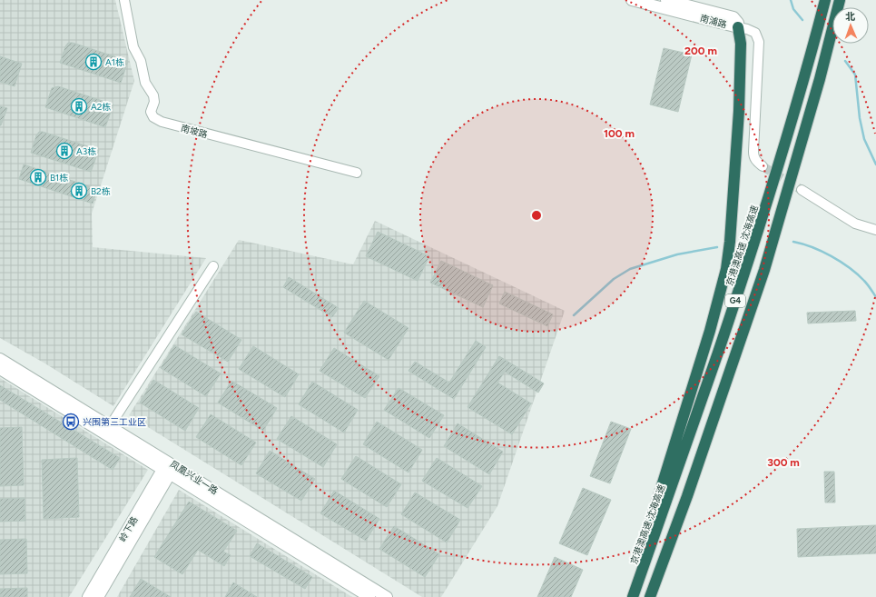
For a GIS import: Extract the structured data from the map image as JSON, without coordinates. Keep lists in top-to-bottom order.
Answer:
{
  "streets": {
    "highway": ["京港澳高速 沈海高速", "G4"],
    "street": [
      "南浦路",
      "南坡路",
      "凤凰兴业一路",
      "岭下路"
    ]
  },
  "crossings": [
    ["凤凰兴业一路", "岭下路"]
  ],
  "places": {
    "building": [
      "A1栋",
      "A2栋",
      "A3栋",
      "B1栋",
      "B2栋"
    ],
    "bus stop": ["兴围第三工业区"]
  },
  "north": "top",
  "rings": ["200 m", "100 m", "300 m"]
}
